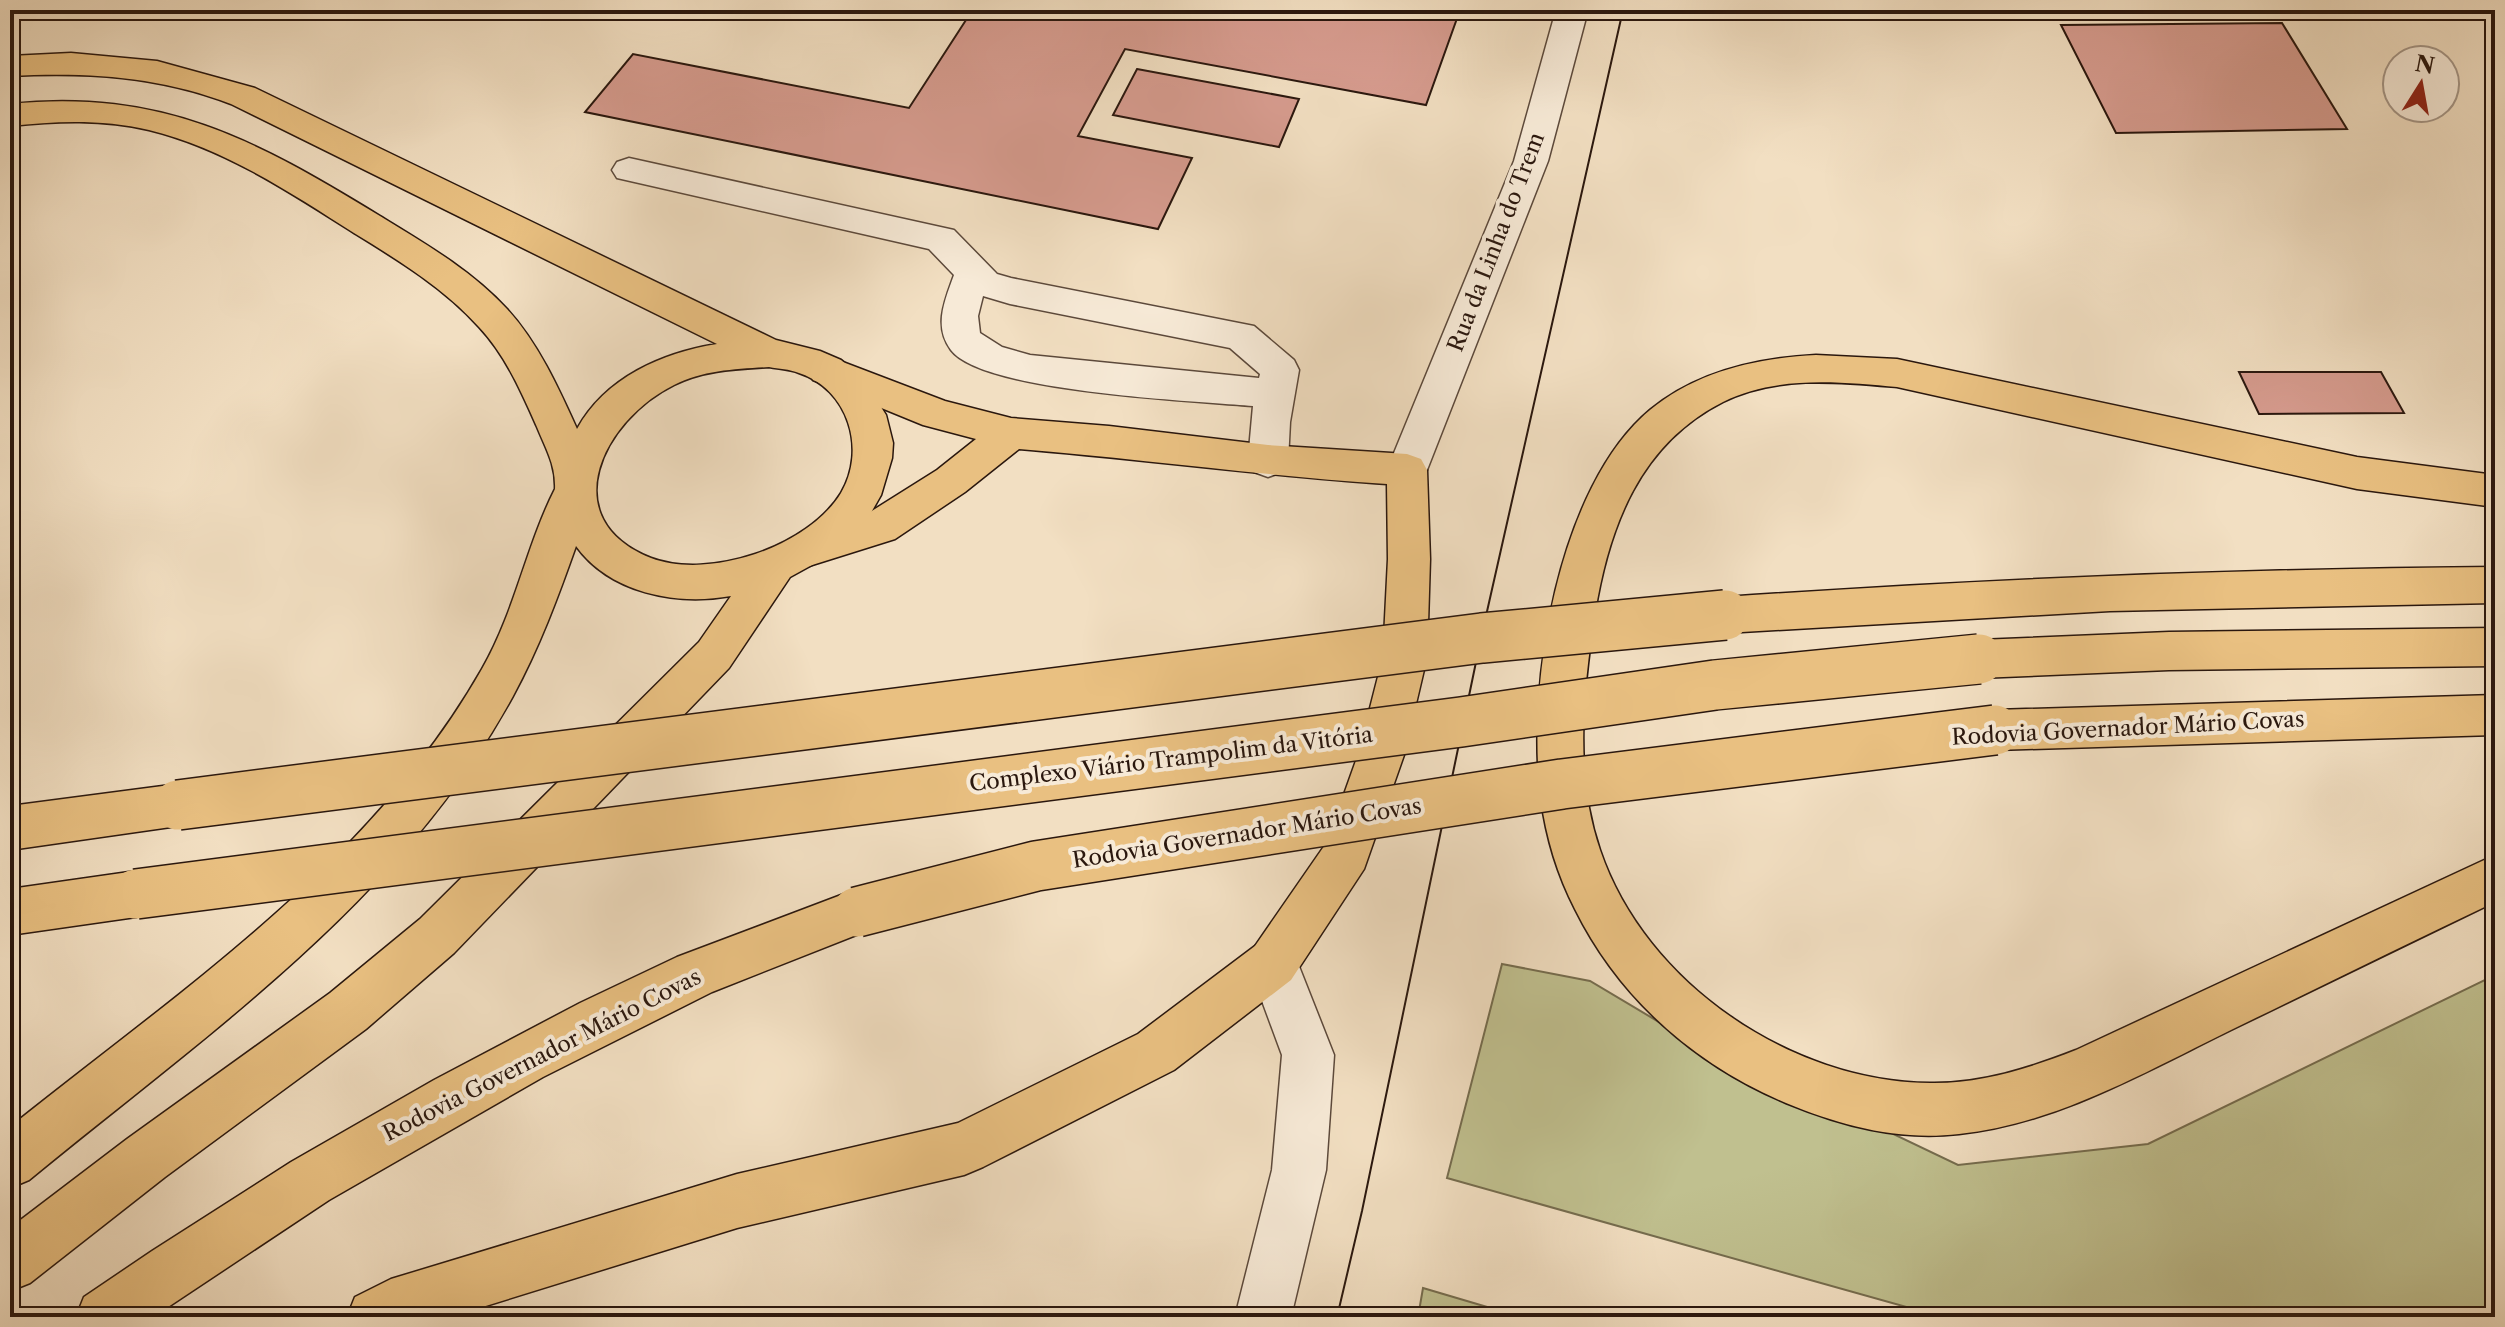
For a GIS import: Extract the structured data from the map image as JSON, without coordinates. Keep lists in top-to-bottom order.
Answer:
{
  "streets": {
    "main road": ["Rodovia Governador Mário Covas", "Complexo Viário Trampolim da Vitória"],
    "street": ["Rua da Linha do Trem"]
  },
  "north": "top"
}
